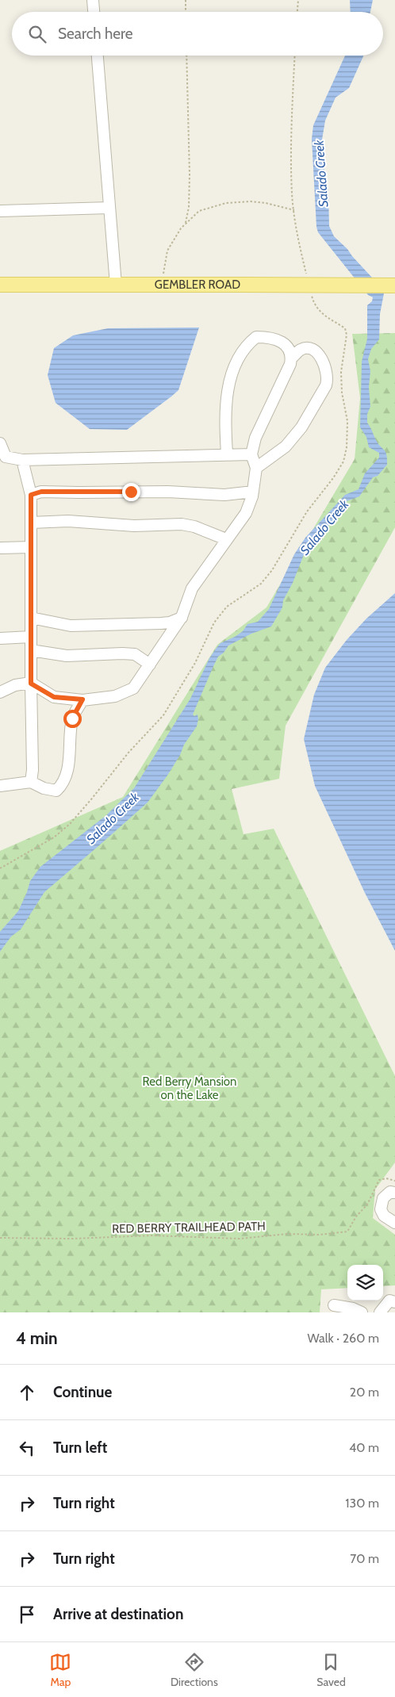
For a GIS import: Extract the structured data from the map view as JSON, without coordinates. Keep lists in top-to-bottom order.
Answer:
{
  "streets": {
    "main road": ["GEMBLER ROAD"],
    "path": ["RED BERRY TRAILHEAD PATH"]
  },
  "water": ["Salado Creek"],
  "parks": ["Red Berry Mansion on the Lake"],
  "page": {
    "search": "Search here",
    "heading": ["4 min", "Walk · 260 m"],
    "list": [
      ["Continue", "20 m"],
      ["Turn left", "40 m"],
      ["Turn right", "130 m"],
      ["Turn right", "70 m"],
      "Arrive at destination"
    ],
    "nav": ["Map", "Directions", "Saved"]
  }
}
